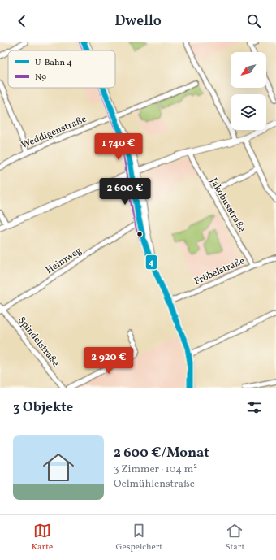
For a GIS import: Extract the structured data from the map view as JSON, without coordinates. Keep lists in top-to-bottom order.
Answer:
{
  "streets": {
    "street": [
      "Weddigenstraße",
      "Jakobusstraße",
      "Heimweg",
      "Fröbelstraße",
      "Spindelstraße"
    ]
  },
  "crossings": [
    ["Jakobusstraße", "Fröbelstraße"],
    ["Heimweg", "Spindelstraße"]
  ],
  "lines": ["metro line 4", "transit line N9"],
  "legend": ["U-Bahn 4", "N9"],
  "north": "bottom left",
  "page": {
    "header": "Dwello",
    "price": ["1 740 €", "2 600 €", "2 920 €"],
    "heading": "3 Objekte",
    "list": [
      {
        "name": "2 600 €/Monat",
        "note": "3 Zimmer · 104 m² · Oelmühlenstraße"
      }
    ],
    "tabs": ["Karte", "Gespeichert", "Start"]
  }
}
